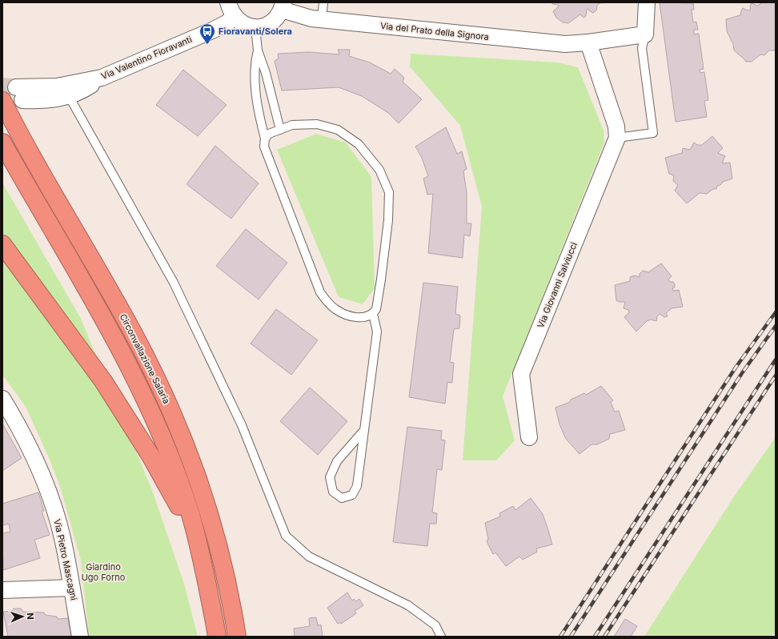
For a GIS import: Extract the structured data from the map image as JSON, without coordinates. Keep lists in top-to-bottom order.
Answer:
{
  "streets": {
    "highway": ["Circonvallazione Salaria"],
    "street": [
      "Via del Prato della Signora",
      "Via Valentino Fioravanti",
      "Via Giovanni Salviucci",
      "Via Pietro Mascagni"
    ]
  },
  "parks": ["Giardino Ugo Forno"],
  "places": {
    "bus stop": ["Fioravanti/Solera"]
  },
  "north": "right"
}
